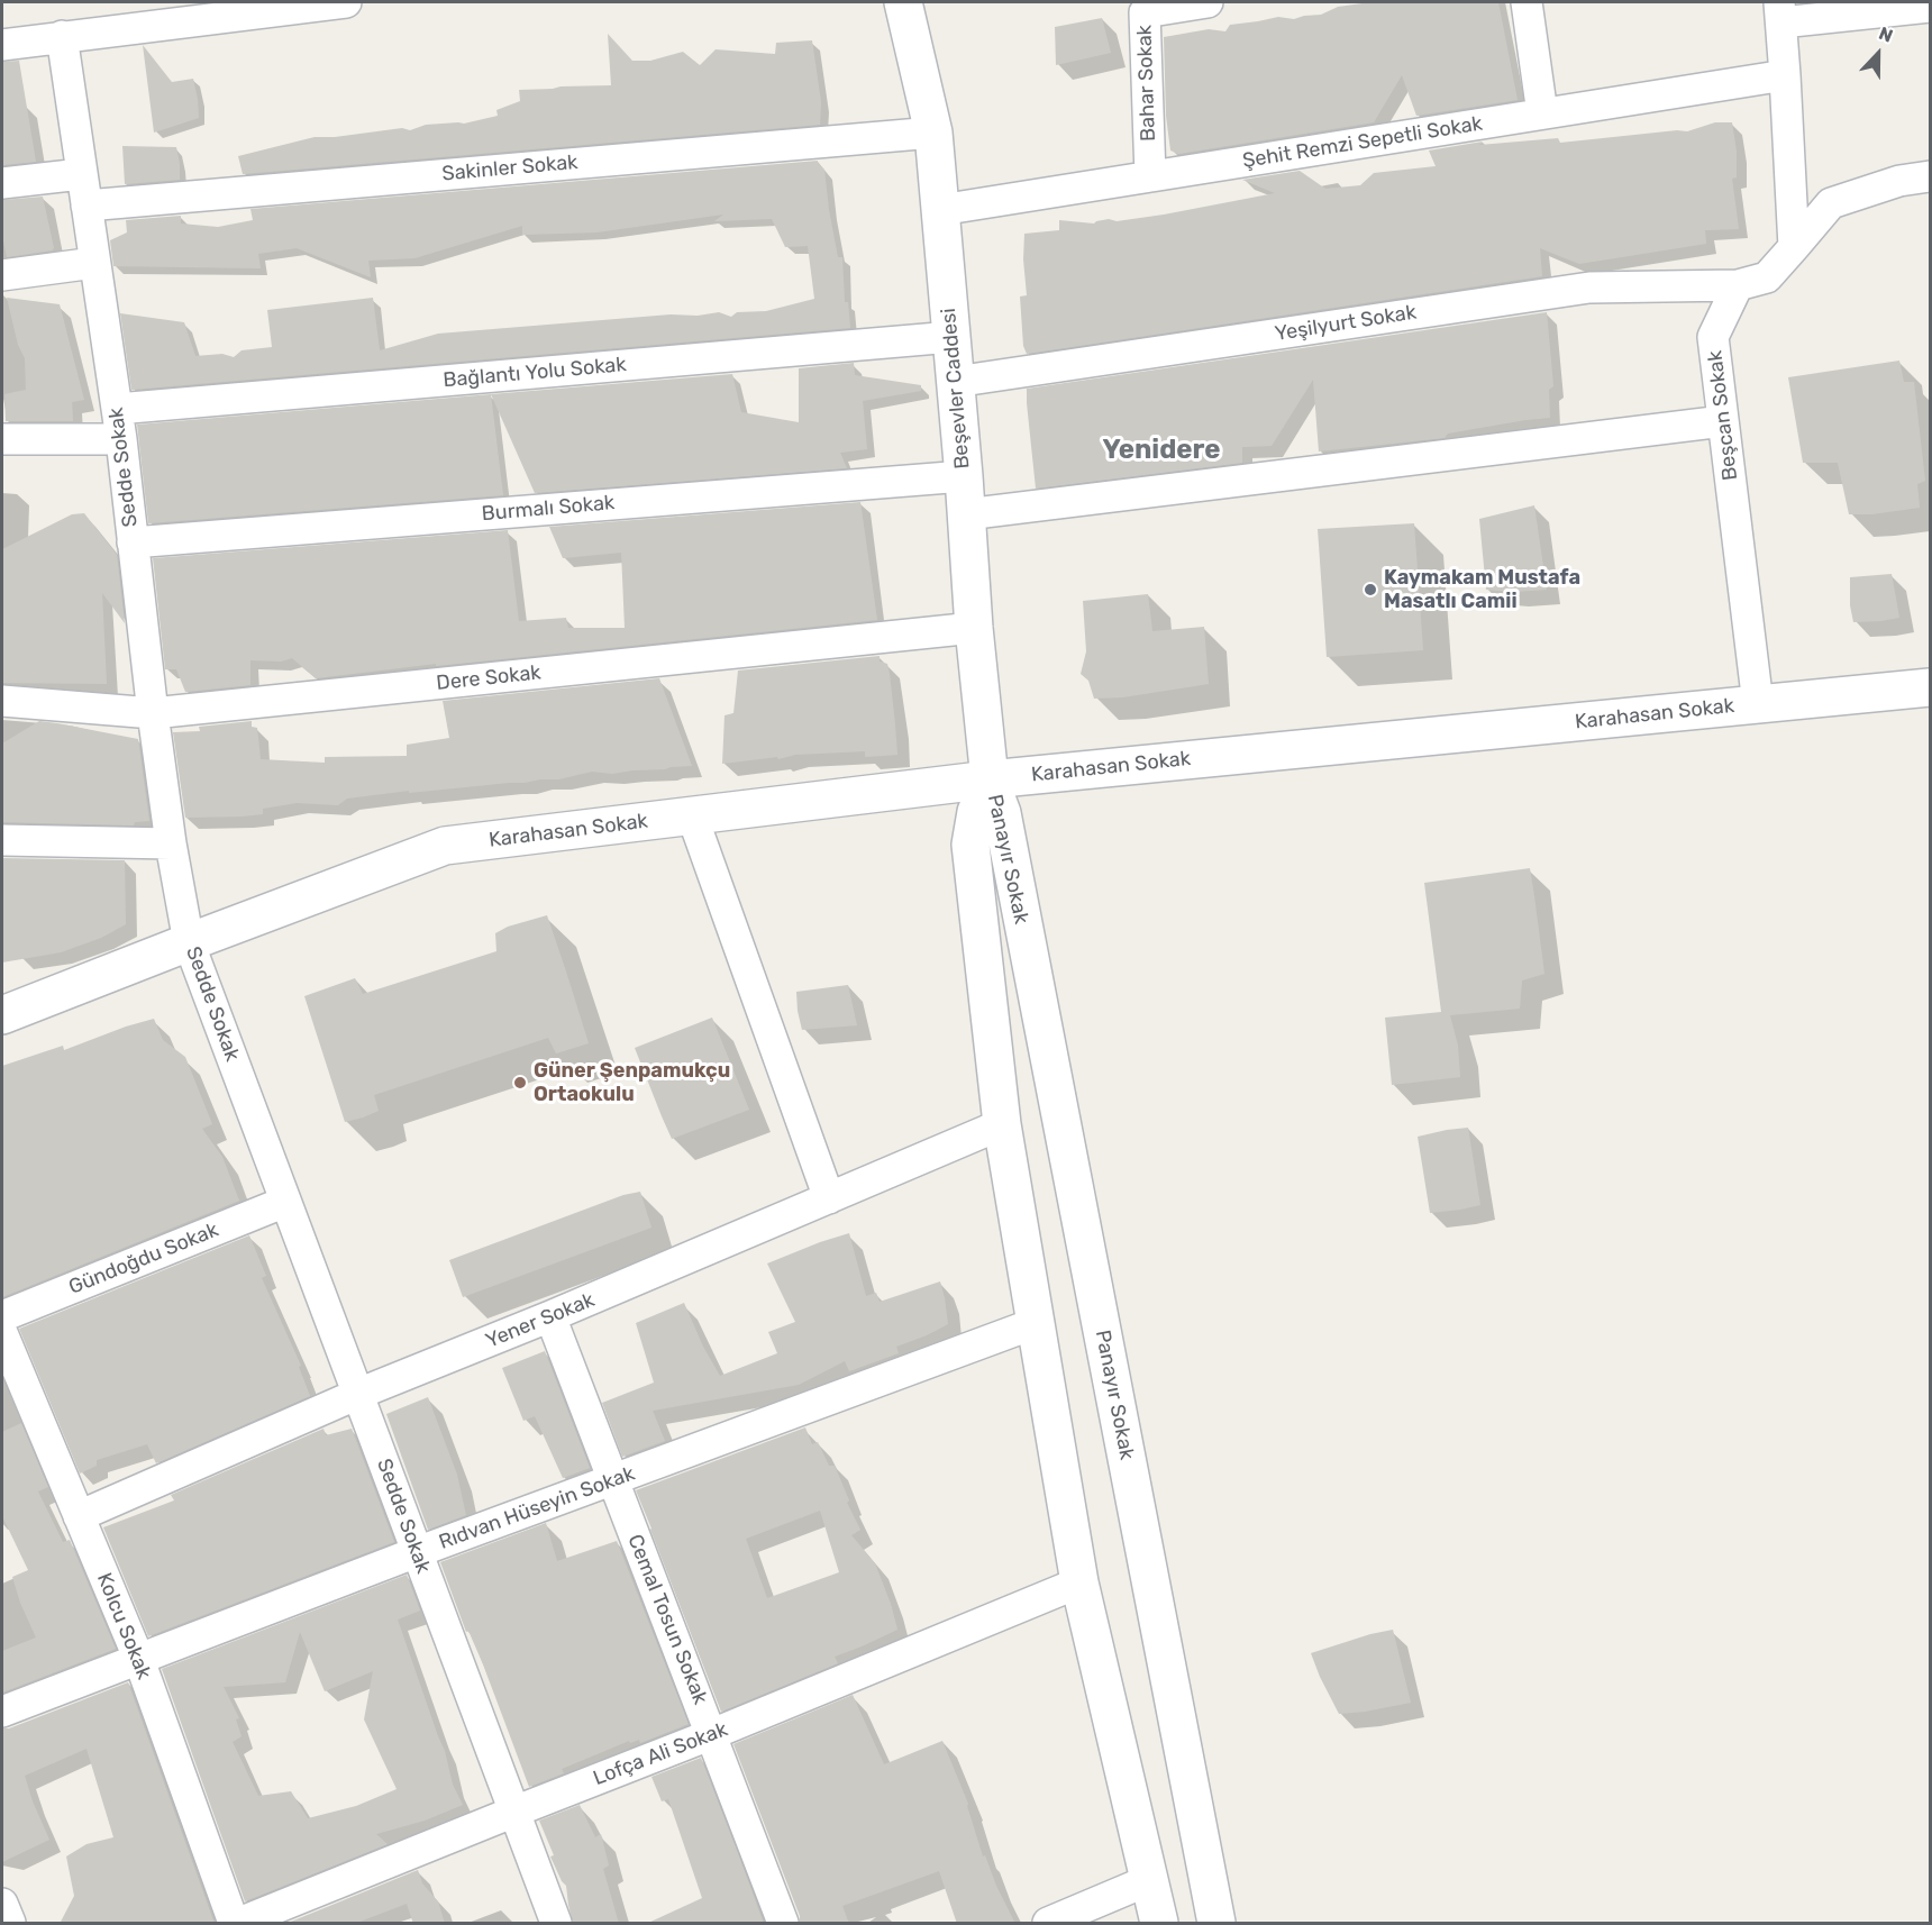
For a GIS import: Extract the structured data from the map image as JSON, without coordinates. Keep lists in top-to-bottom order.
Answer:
{
  "streets": {
    "street": [
      "Bahar Sokak",
      "Şehit Remzi Sepetli Sokak",
      "Sakinler Sokak",
      "Yeşilyurt Sokak",
      "Bağlantı Yolu Sokak",
      "Beşevler Caddesi",
      "Beşcan Sokak",
      "Sedde Sokak",
      "Burmalı Sokak",
      "Dere Sokak",
      "Karahasan Sokak",
      "Panayır Sokak",
      "Gündoğdu Sokak",
      "Yener Sokak",
      "Rıdvan Hüseyin Sokak",
      "Cemal Tosun Sokak",
      "Kolcu Sokak",
      "Lofça Ali Sokak"
    ]
  },
  "crossings": [
    ["Bahar Sokak", "Şehit Remzi Sepetli Sokak"],
    ["Şehit Remzi Sepetli Sokak", "Beşevler Caddesi"],
    ["Sakinler Sokak", "Beşevler Caddesi"],
    ["Sakinler Sokak", "Sedde Sokak"],
    ["Yeşilyurt Sokak", "Beşevler Caddesi"],
    ["Yeşilyurt Sokak", "Beşcan Sokak"],
    ["Bağlantı Yolu Sokak", "Beşevler Caddesi"],
    ["Bağlantı Yolu Sokak", "Sedde Sokak"],
    ["Beşevler Caddesi", "Burmalı Sokak"],
    ["Beşevler Caddesi", "Dere Sokak"],
    ["Beşevler Caddesi", "Karahasan Sokak"],
    ["Beşevler Caddesi", "Panayır Sokak"],
    ["Beşcan Sokak", "Karahasan Sokak"],
    ["Sedde Sokak", "Burmalı Sokak"],
    ["Sedde Sokak", "Dere Sokak"],
    ["Sedde Sokak", "Karahasan Sokak"],
    ["Sedde Sokak", "Gündoğdu Sokak"],
    ["Sedde Sokak", "Yener Sokak"],
    ["Sedde Sokak", "Rıdvan Hüseyin Sokak"],
    ["Sedde Sokak", "Lofça Ali Sokak"],
    ["Karahasan Sokak", "Panayır Sokak"],
    ["Panayır Sokak", "Yener Sokak"],
    ["Panayır Sokak", "Rıdvan Hüseyin Sokak"],
    ["Panayır Sokak", "Lofça Ali Sokak"],
    ["Yener Sokak", "Cemal Tosun Sokak"],
    ["Yener Sokak", "Kolcu Sokak"],
    ["Rıdvan Hüseyin Sokak", "Cemal Tosun Sokak"],
    ["Rıdvan Hüseyin Sokak", "Kolcu Sokak"],
    ["Cemal Tosun Sokak", "Lofça Ali Sokak"]
  ],
  "districts": ["Yenidere"],
  "places": ["Kaymakam Mustafa Masatlı Camii", "Güner Şenpamukçu Ortaokulu"],
  "north": "top"
}
